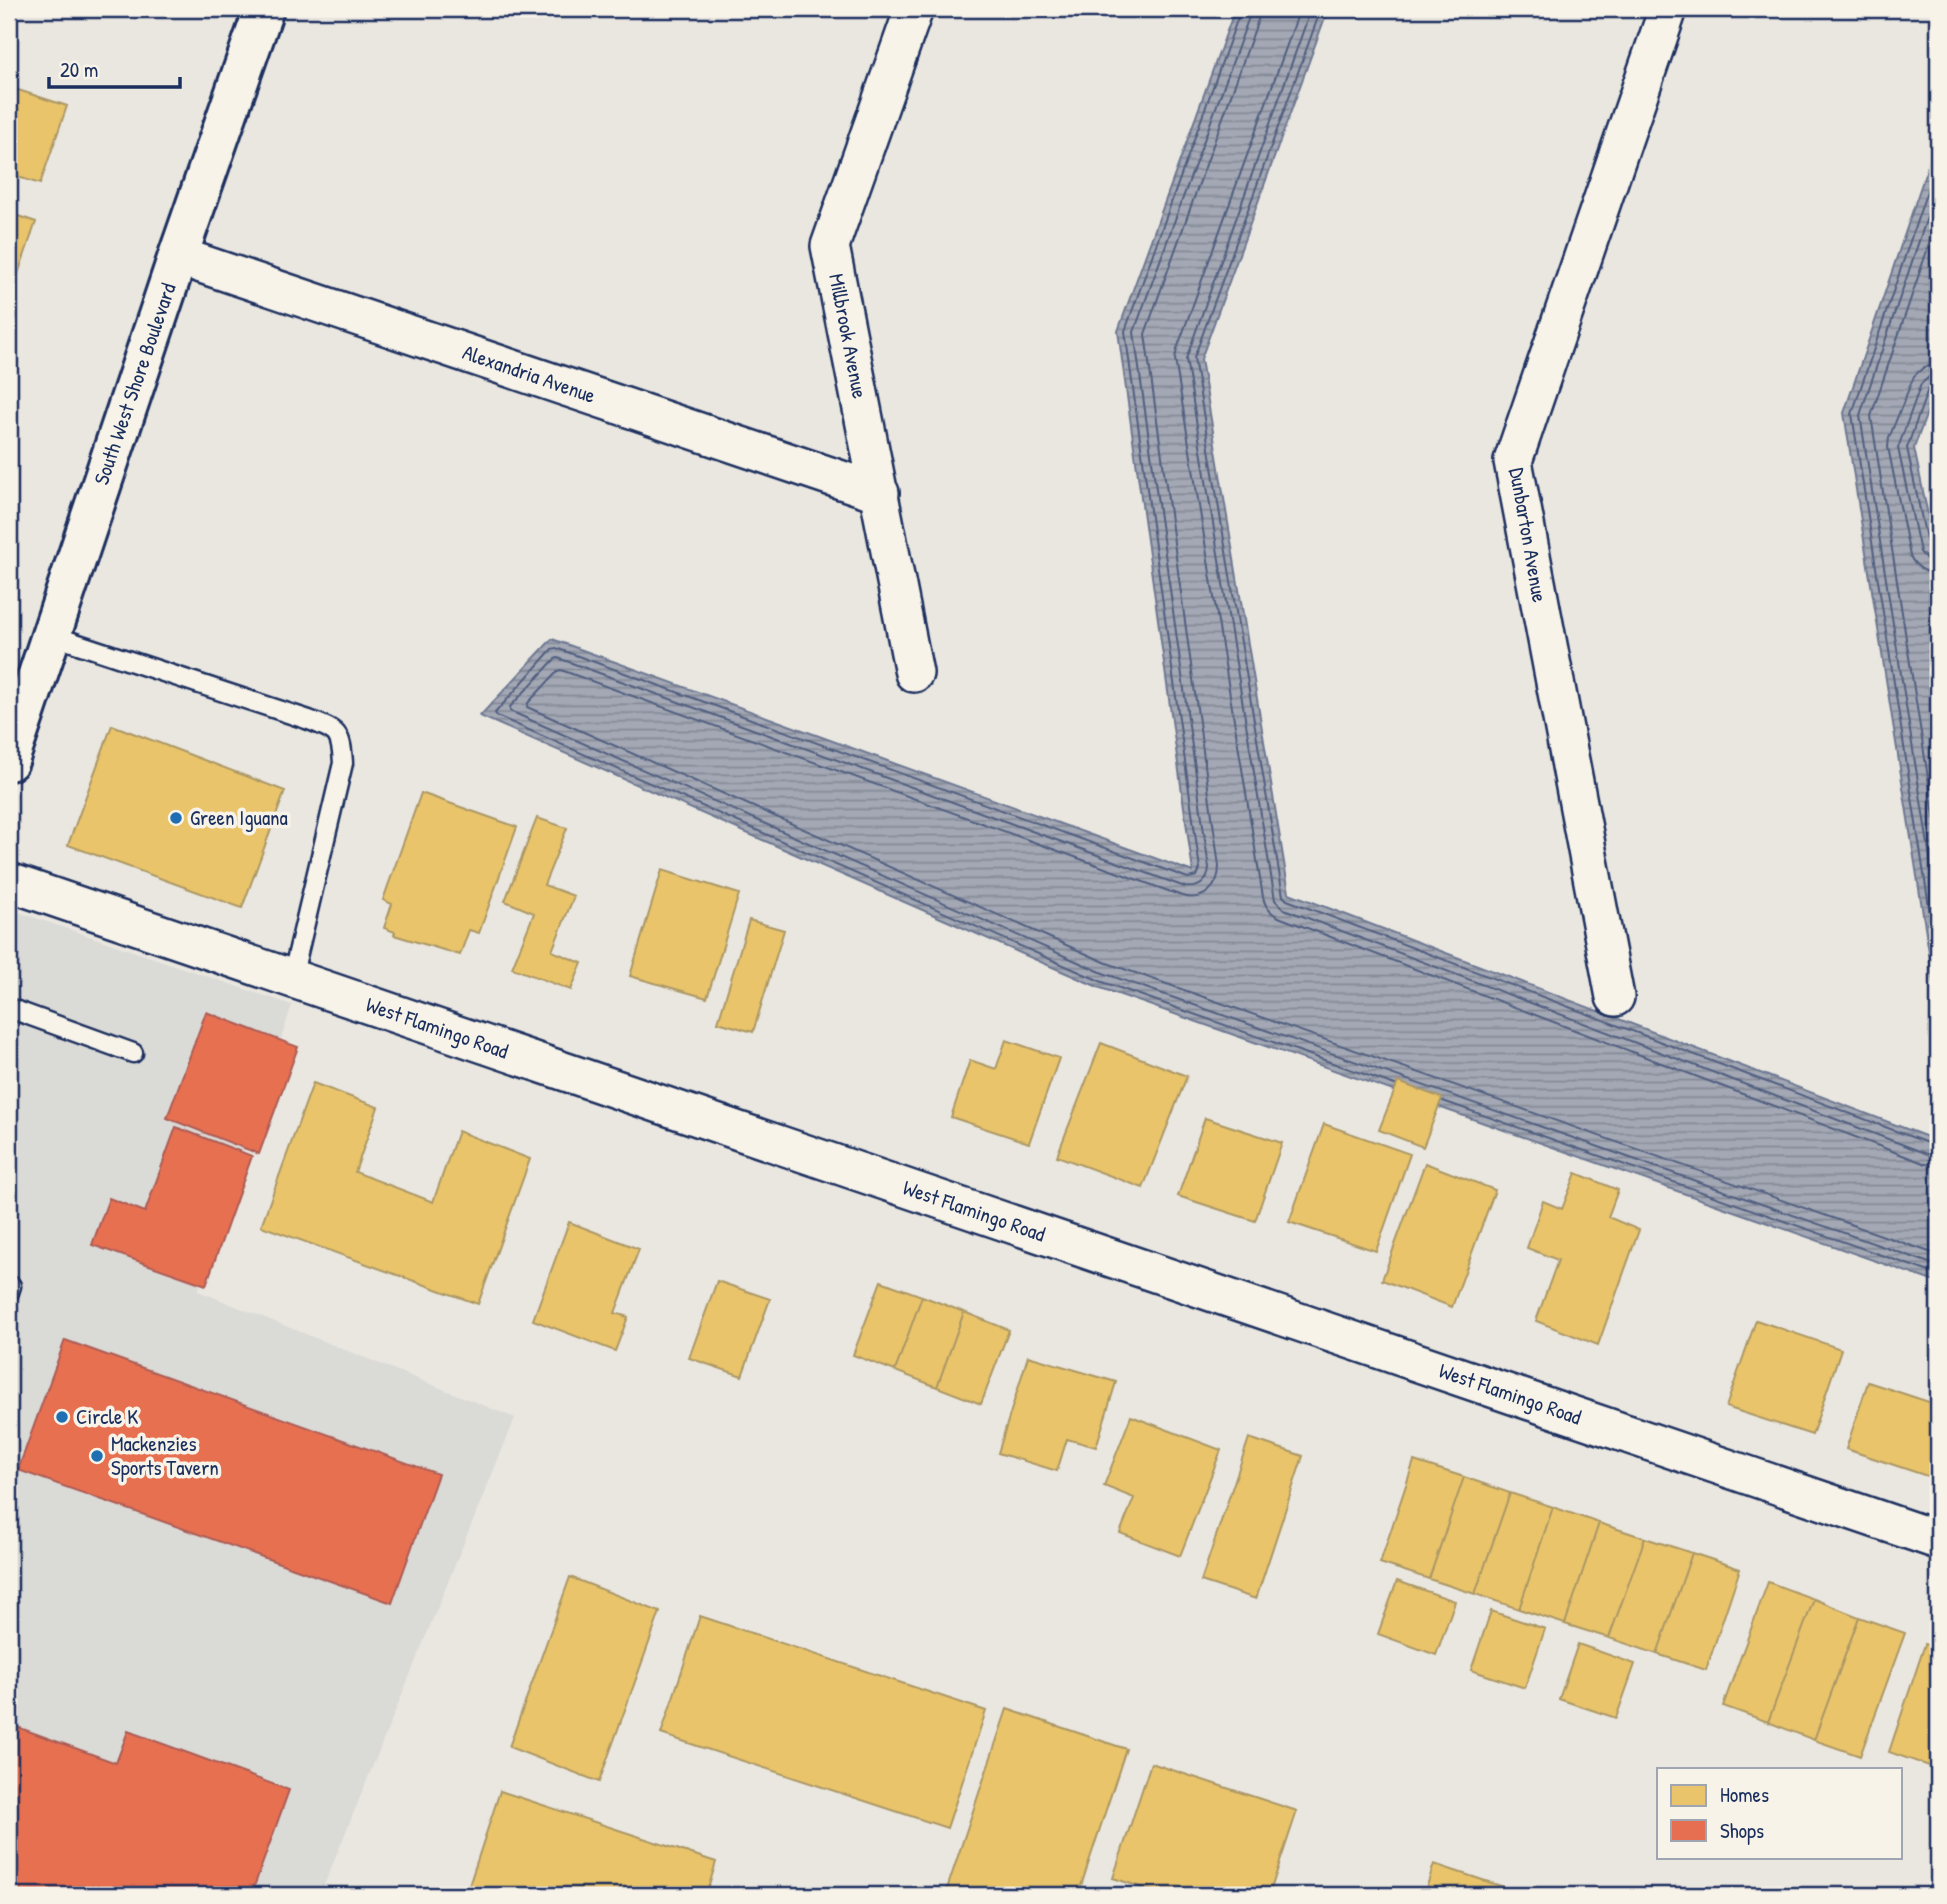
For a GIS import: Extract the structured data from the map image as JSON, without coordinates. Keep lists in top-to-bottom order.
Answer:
{
  "streets": {
    "street": [
      "Millbrook Avenue",
      "Alexandria Avenue",
      "South West Shore Boulevard",
      "Dunbarton Avenue",
      "West Flamingo Road"
    ]
  },
  "crossings": [
    ["Millbrook Avenue", "Alexandria Avenue"],
    ["Alexandria Avenue", "South West Shore Boulevard"]
  ],
  "places": ["Green Iguana", "Circle K", "Mackenzies Sports Tavern"],
  "legend": ["Homes", "Shops"],
  "scale_bar": "20 m"
}
